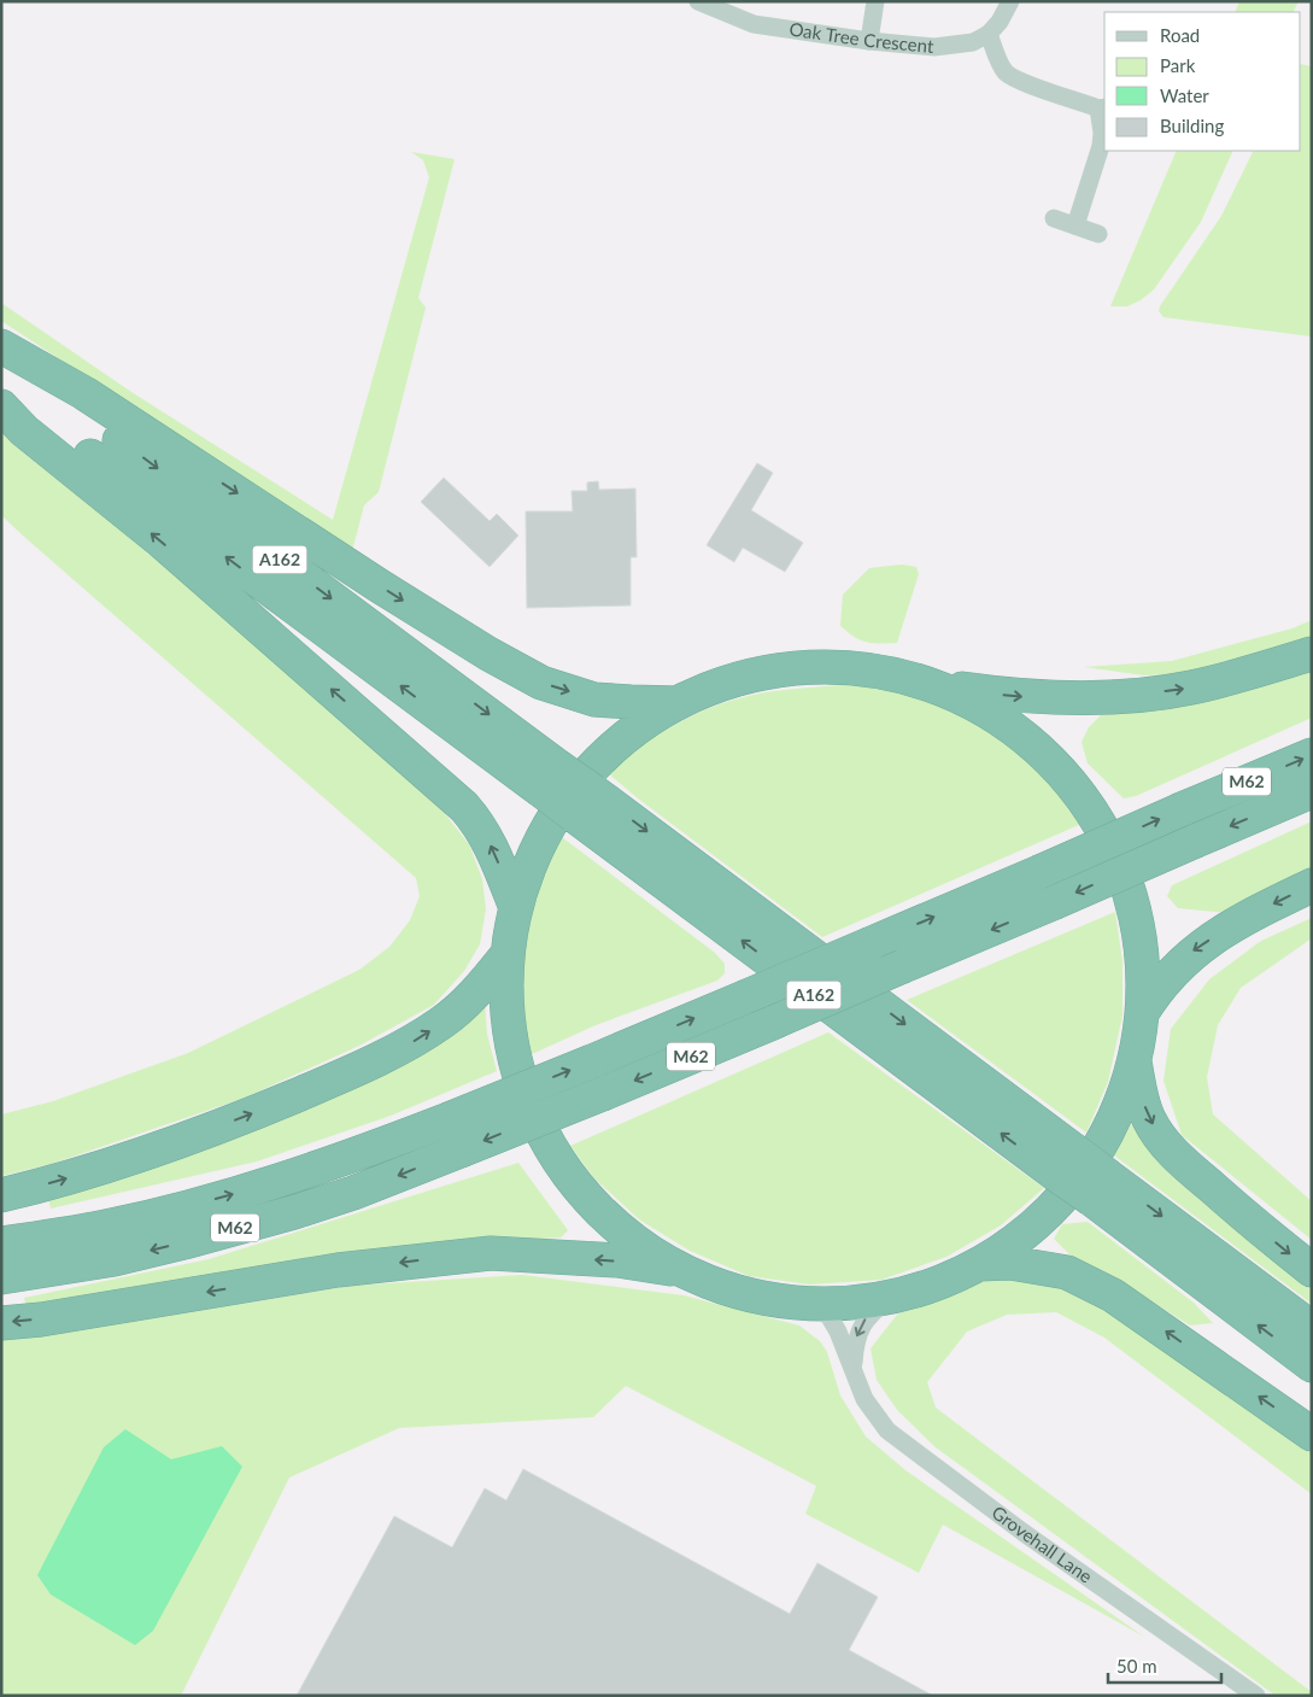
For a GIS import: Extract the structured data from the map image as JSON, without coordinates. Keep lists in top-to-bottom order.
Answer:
{
  "streets": {
    "highway": ["A162", "M62"],
    "street": ["Oak Tree Crescent", "Grovehall Lane"]
  },
  "legend": [
    "Road",
    "Park",
    "Water",
    "Building"
  ],
  "scale_bar": "50 m"
}
